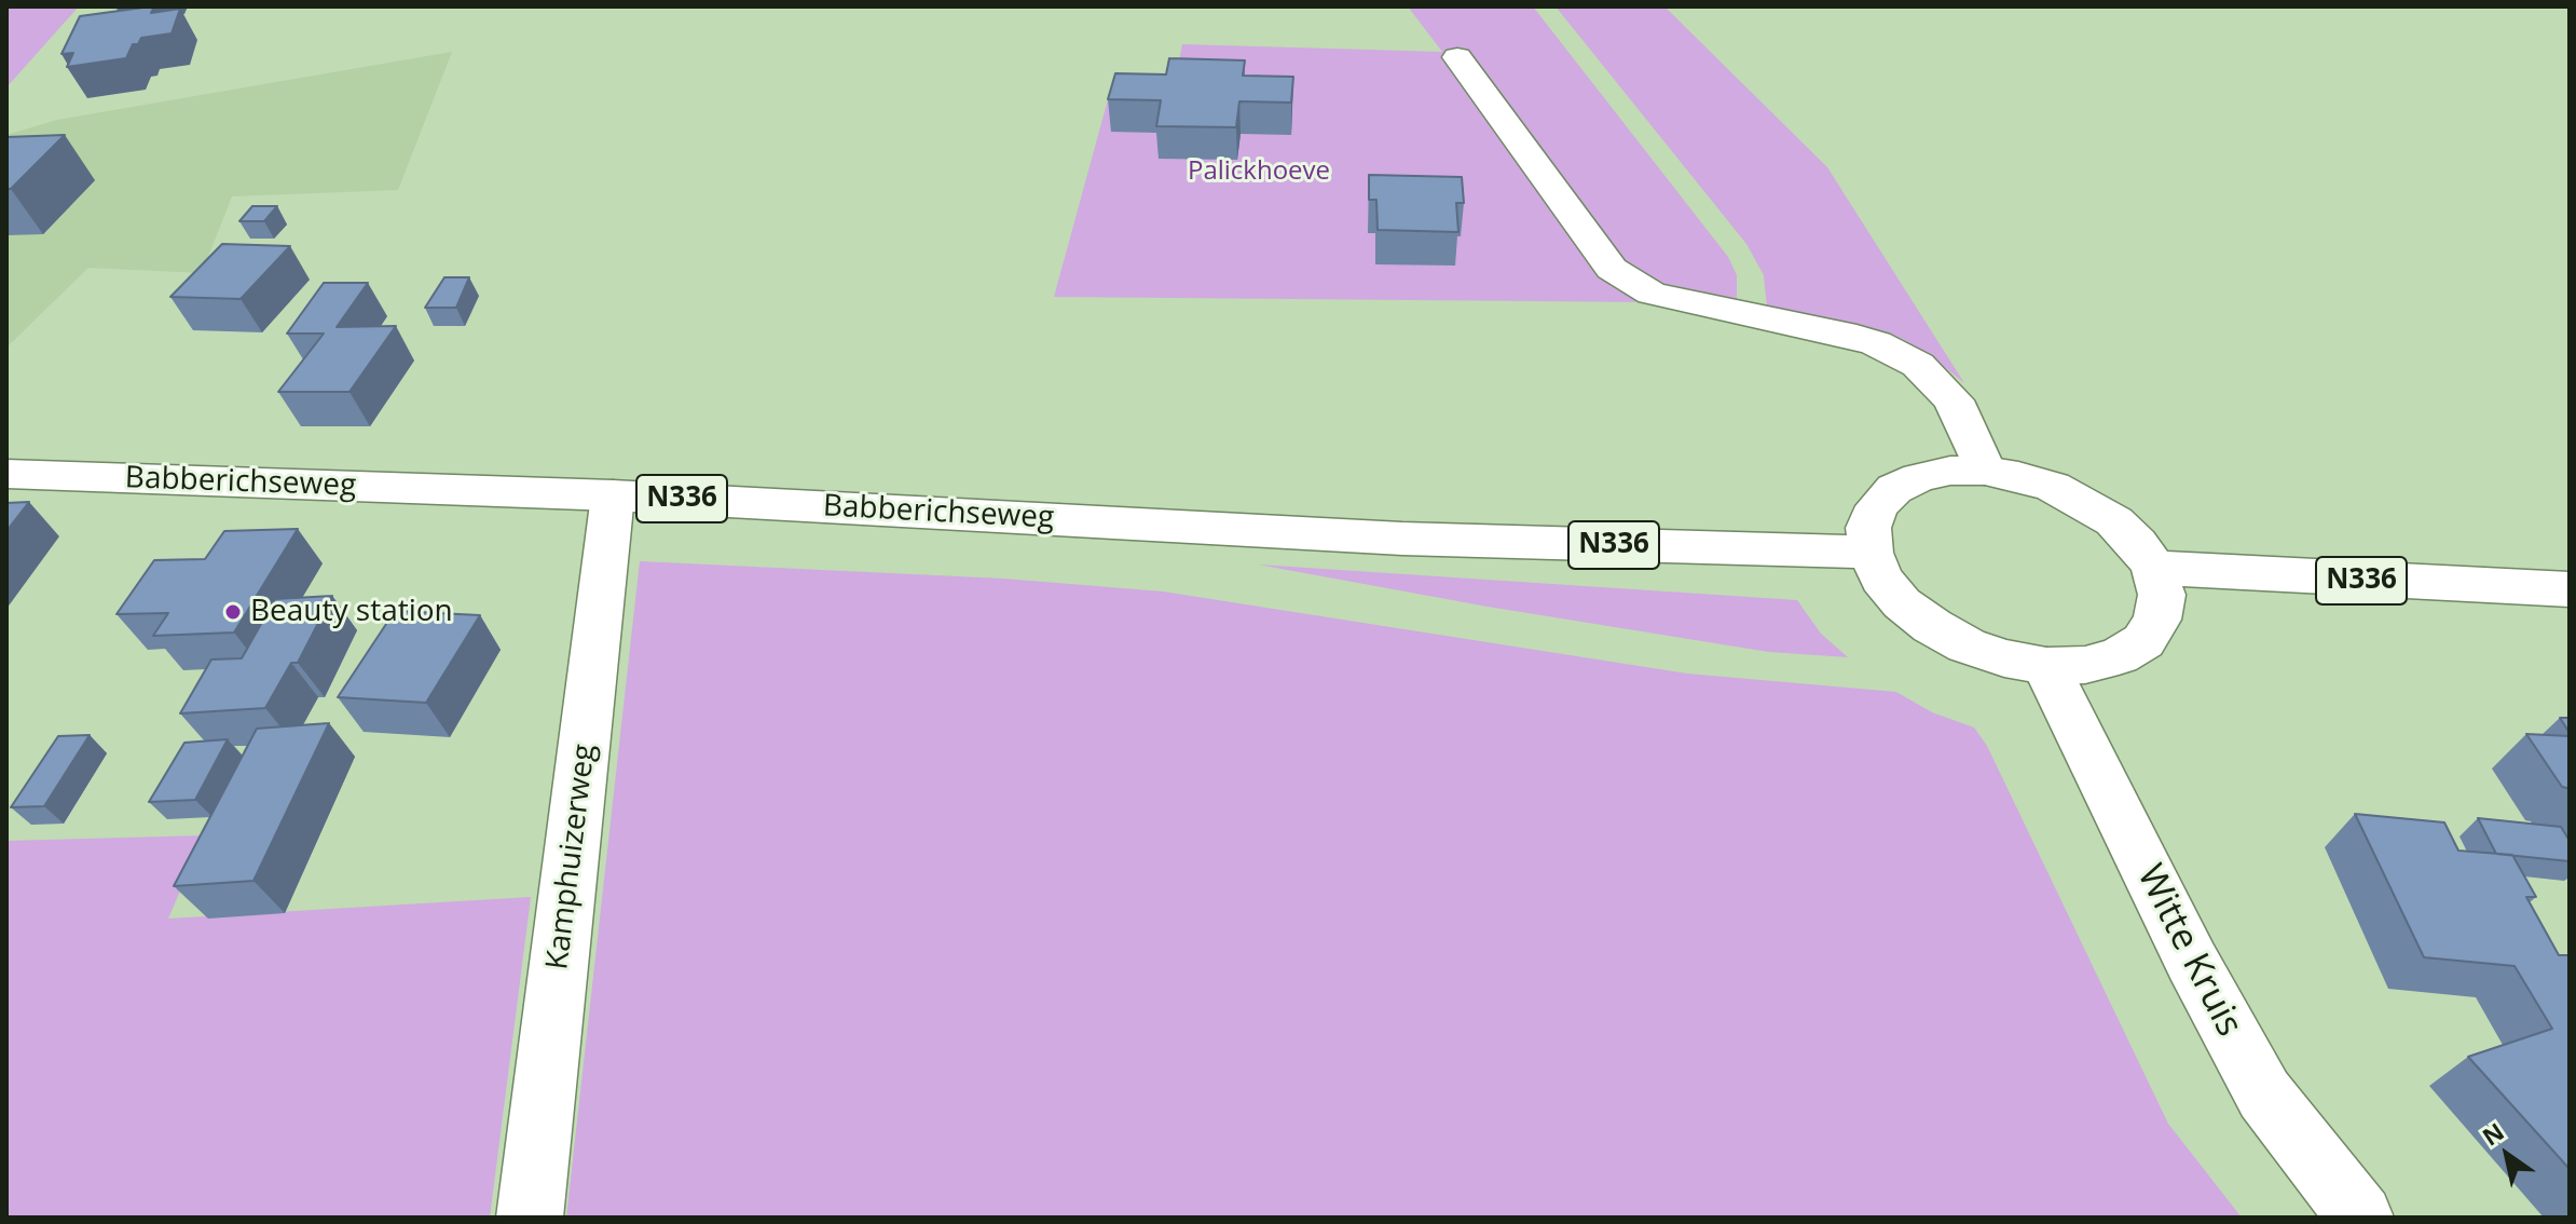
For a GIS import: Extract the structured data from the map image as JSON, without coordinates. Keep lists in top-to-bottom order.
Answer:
{
  "streets": {
    "main road": [
      "Babberichseweg",
      "N336",
      "Kamphuizerweg",
      "Witte Kruis"
    ]
  },
  "crossings": [
    ["Babberichseweg", "N336"],
    ["Babberichseweg", "Kamphuizerweg"],
    ["Babberichseweg", "Witte Kruis"],
    ["N336", "Witte Kruis"]
  ],
  "parks": ["Palickhoeve"],
  "places": ["Beauty station"],
  "north": "top left"
}
